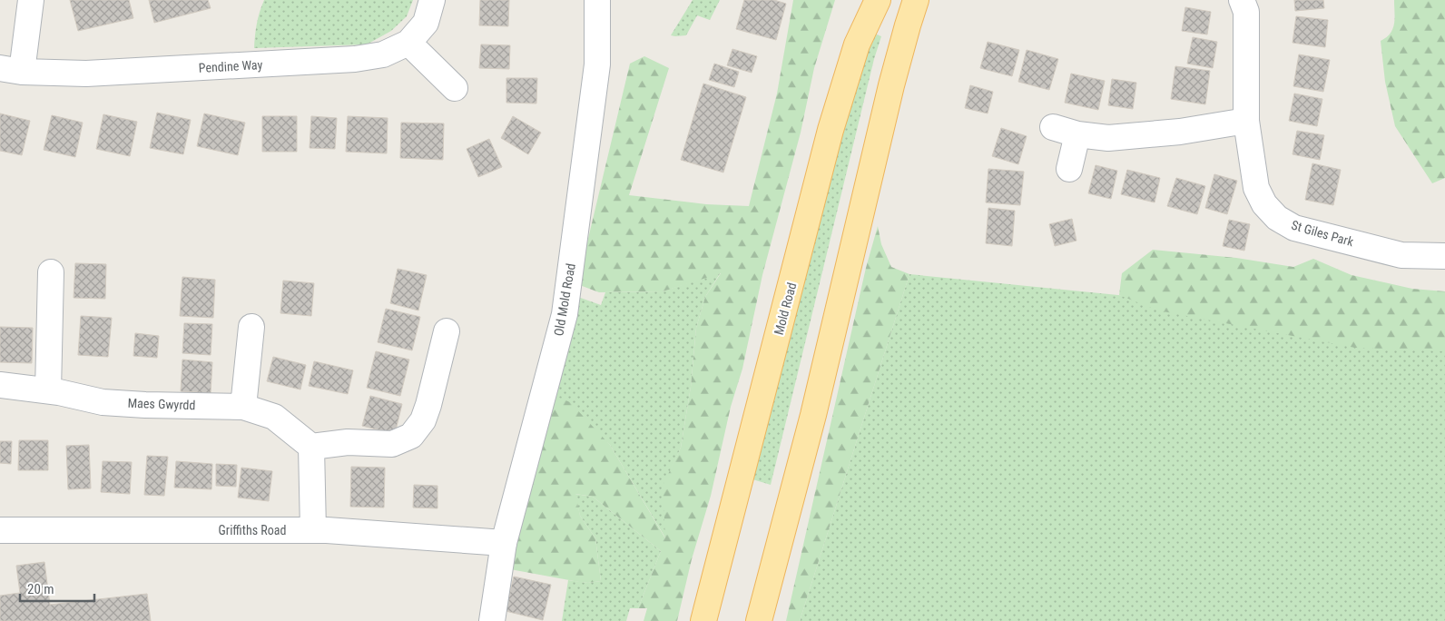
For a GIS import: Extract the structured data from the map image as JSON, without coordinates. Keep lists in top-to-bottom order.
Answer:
{
  "streets": {
    "main road": ["Mold Road"],
    "street": [
      "Pendine Way",
      "St Giles Park",
      "Old Mold Road",
      "Maes Gwyrdd",
      "Griffiths Road"
    ]
  },
  "crossings": [
    ["Old Mold Road", "Griffiths Road"]
  ],
  "scale_bar": "20 m"
}
